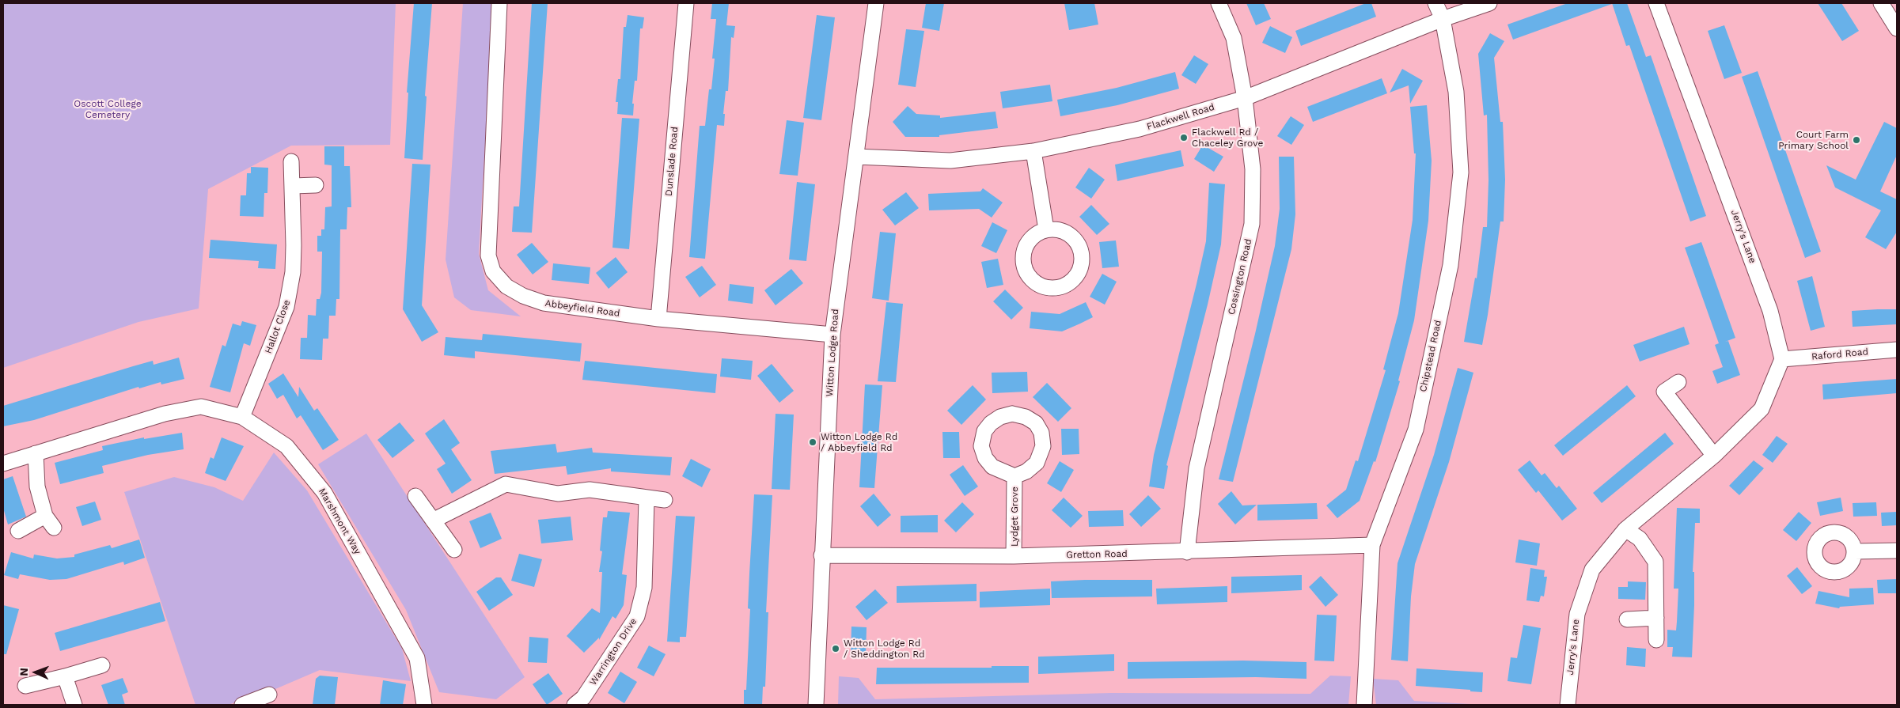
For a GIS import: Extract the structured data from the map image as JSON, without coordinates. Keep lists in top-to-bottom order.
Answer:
{
  "streets": {
    "street": [
      "Flackwell Road",
      "Dunslade Road",
      "Jerry's Lane",
      "Cossington Road",
      "Abbeyfield Road",
      "Hallot Close",
      "Witton Lodge Road",
      "Raford Road",
      "Chipstead Road",
      "Lydget Grove",
      "Marshmont Way",
      "Gretton Road",
      "Warrington Drive"
    ]
  },
  "crossings": [
    ["Flackwell Road", "Cossington Road"],
    ["Flackwell Road", "Witton Lodge Road"],
    ["Flackwell Road", "Chipstead Road"],
    ["Dunslade Road", "Abbeyfield Road"],
    ["Jerry's Lane", "Raford Road"],
    ["Cossington Road", "Gretton Road"],
    ["Abbeyfield Road", "Witton Lodge Road"],
    ["Hallot Close", "Marshmont Way"],
    ["Witton Lodge Road", "Gretton Road"],
    ["Chipstead Road", "Gretton Road"],
    ["Lydget Grove", "Gretton Road"]
  ],
  "parks": ["Oscott College Cemetery"],
  "places": [
    "Flackwell Rd / Chaceley Grove",
    "Court Farm Primary School",
    "Witton Lodge Rd / Abbeyfield Rd",
    "Witton Lodge Rd / Sheddington Rd"
  ],
  "north": "left"
}
